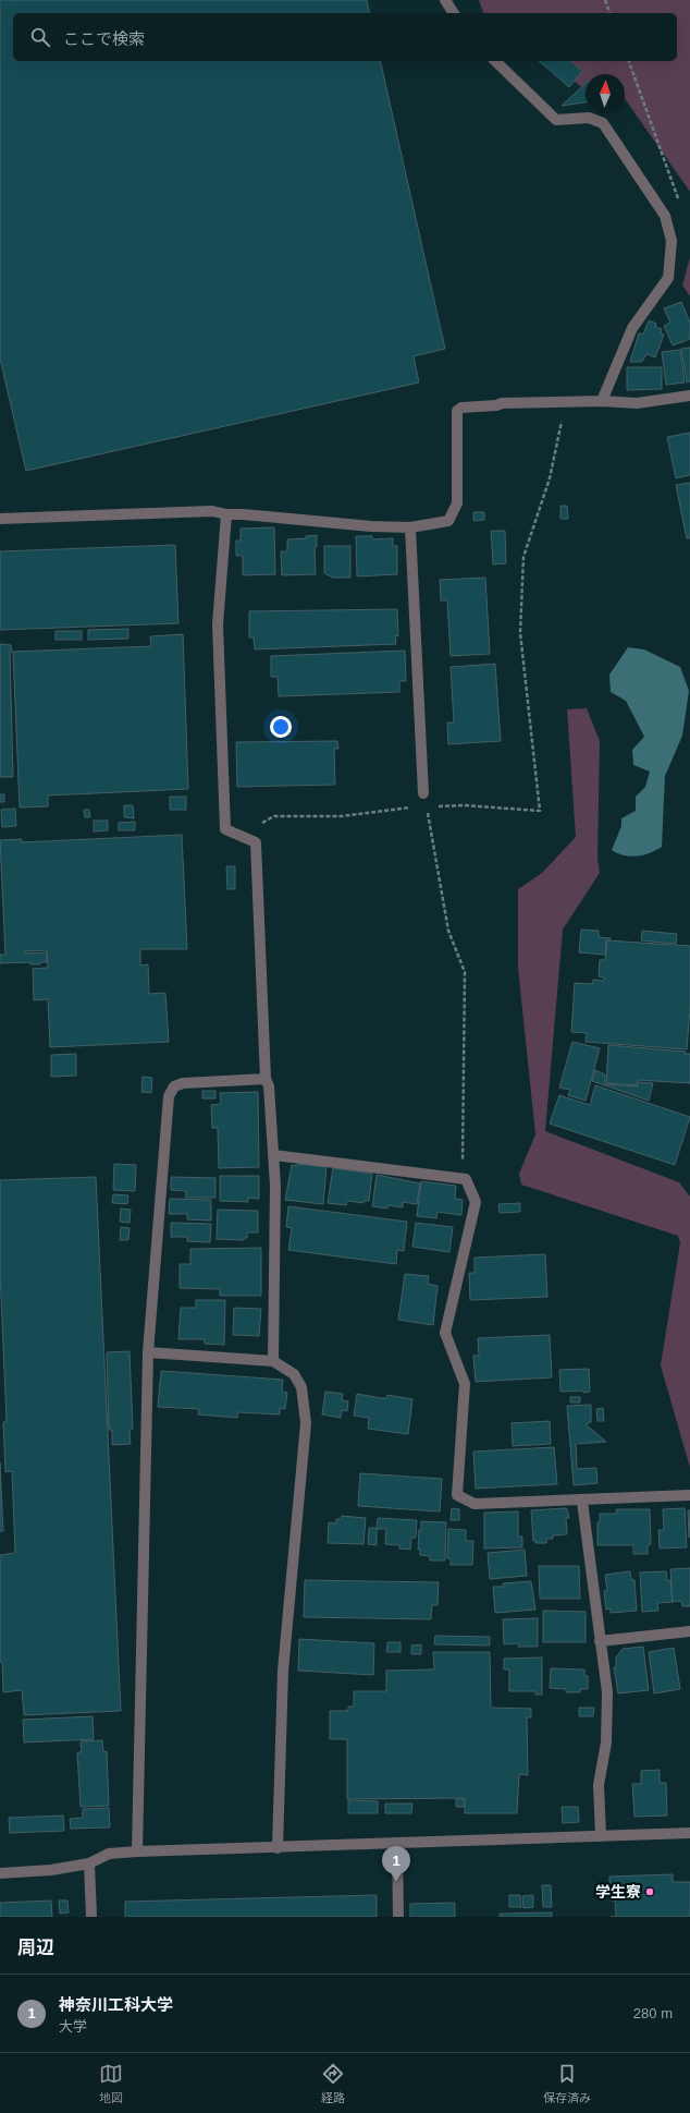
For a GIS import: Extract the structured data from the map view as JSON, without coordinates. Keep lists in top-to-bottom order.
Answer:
{
  "places": ["学生寮"],
  "north": "top",
  "page": {
    "search": "ここで検索",
    "pins": "1",
    "heading": "周辺",
    "list": [
      {
        "mark": "1",
        "name": "神奈川工科大学",
        "note": "大学",
        "value": "280 m"
      }
    ],
    "nav": ["地図", "経路", "保存済み"]
  }
}
